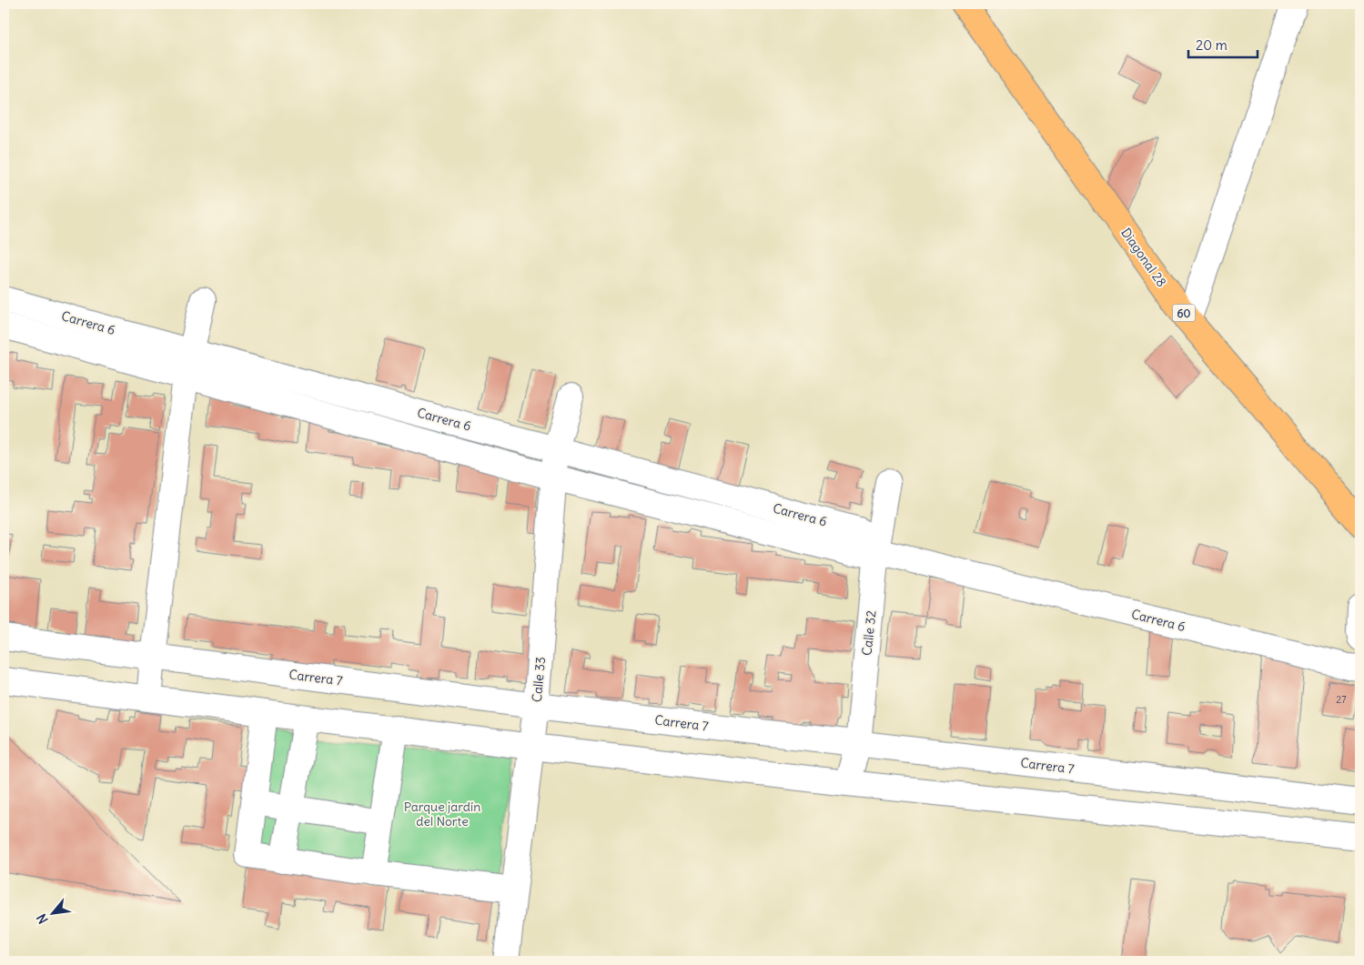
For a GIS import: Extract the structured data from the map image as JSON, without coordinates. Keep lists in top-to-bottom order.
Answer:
{
  "streets": {
    "main road": ["Diagonal 28", "60"],
    "street": [
      "Carrera 6",
      "Calle 32",
      "Carrera 7",
      "Calle 33"
    ]
  },
  "crossings": [
    ["Carrera 6", "Calle 32"],
    ["Carrera 6", "Calle 33"],
    ["Calle 32", "Carrera 7"],
    ["Carrera 7", "Calle 33"]
  ],
  "parks": ["Parque jardín del Norte"],
  "house_numbers": ["27"],
  "scale_bar": "20 m",
  "north": "bottom left"
}
